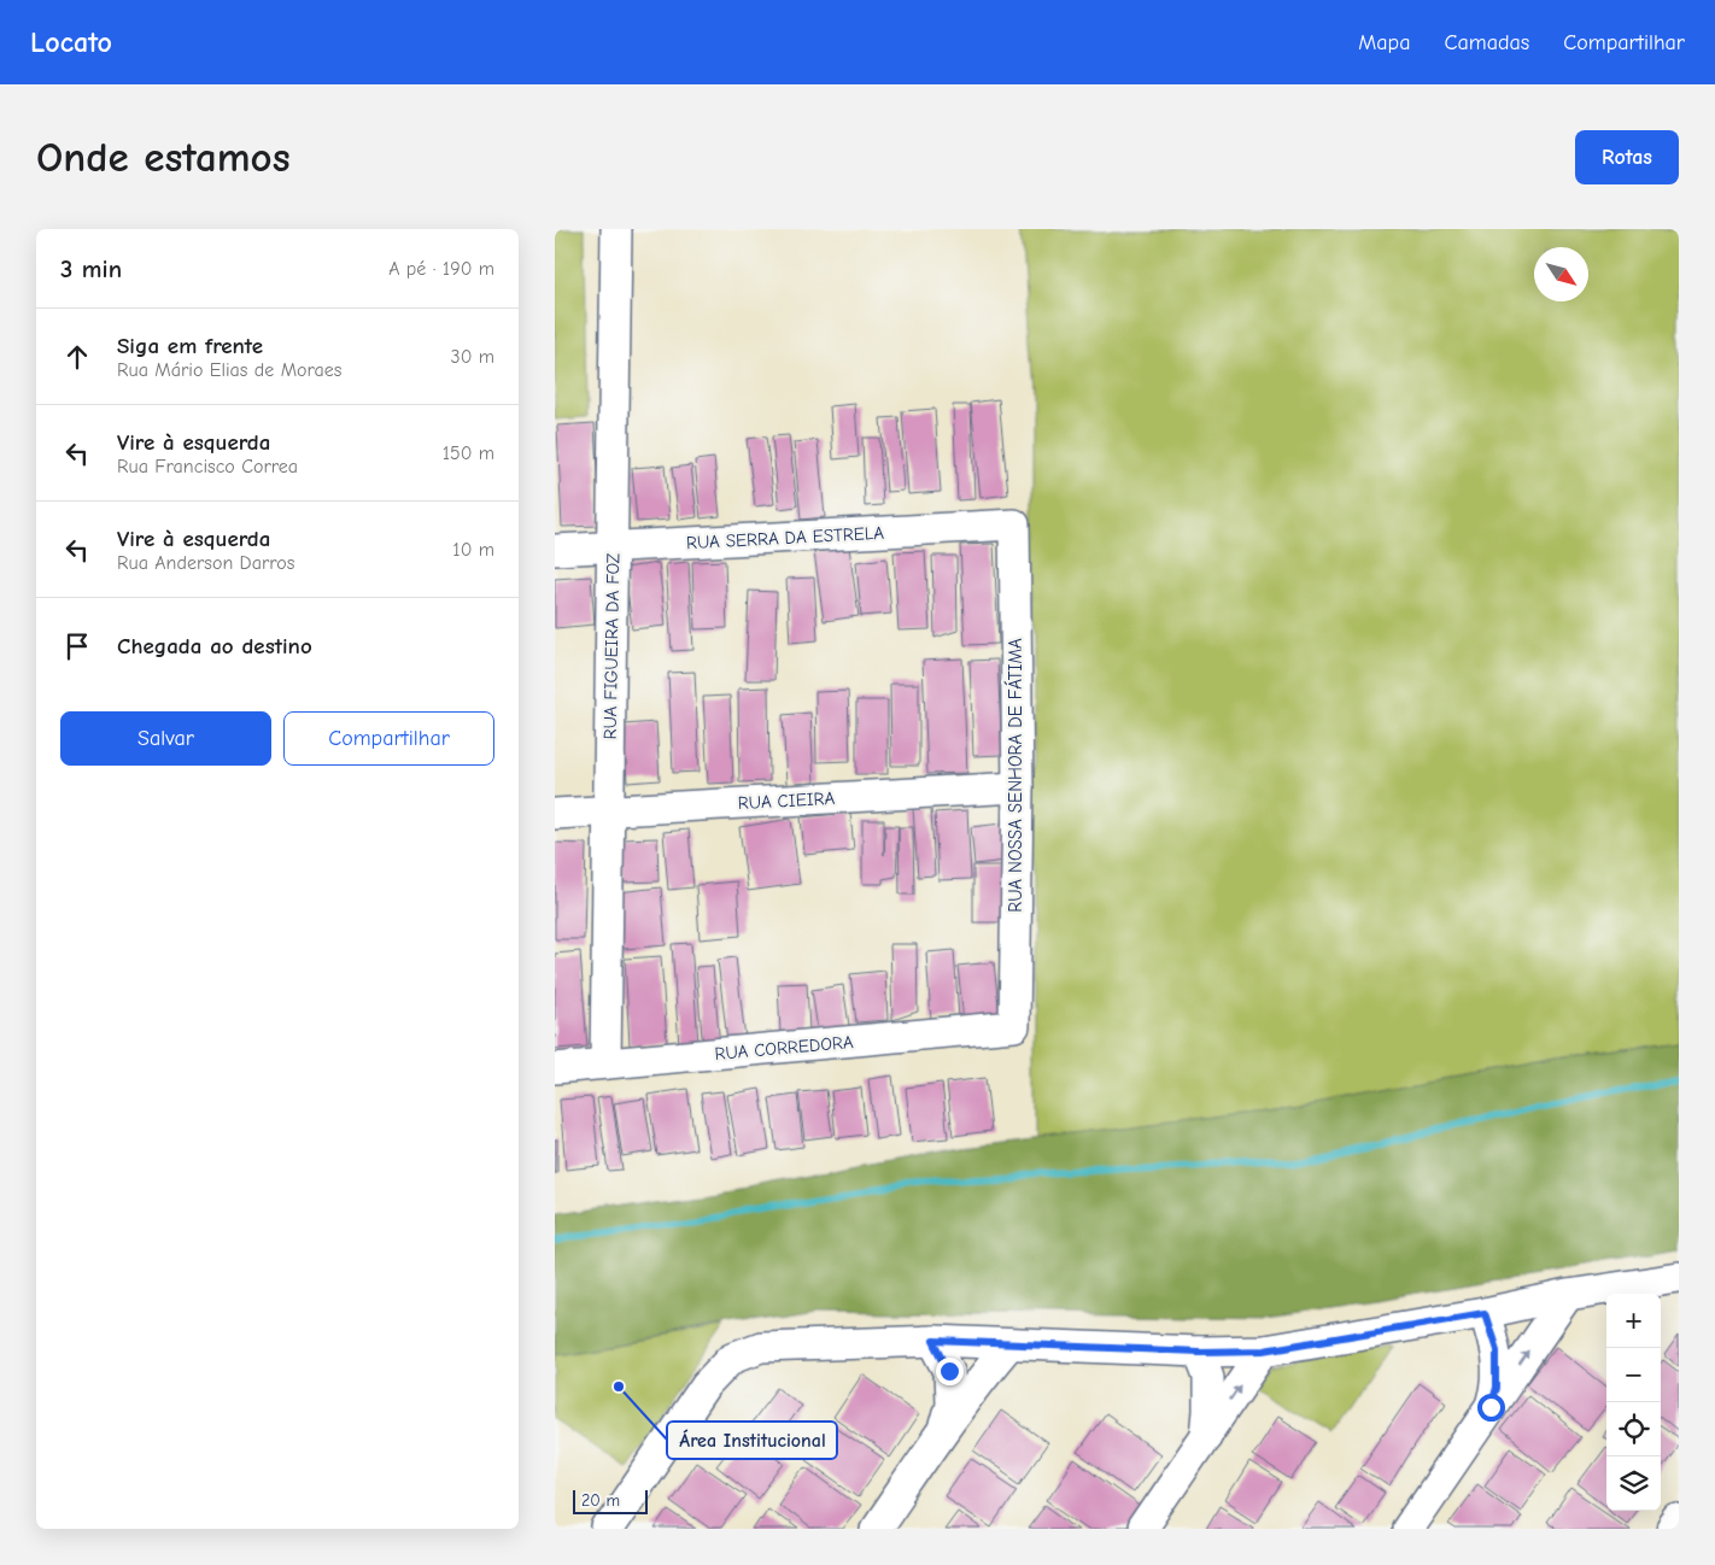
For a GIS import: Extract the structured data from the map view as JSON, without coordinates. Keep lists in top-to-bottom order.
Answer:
{
  "streets": {
    "street": [
      "RUA SERRA DA ESTRELA",
      "RUA FIGUEIRA DA FOZ",
      "RUA NOSSA SENHORA DE FÁTIMA",
      "RUA CIEIRA",
      "RUA CORREDORA"
    ]
  },
  "crossings": [
    ["RUA SERRA DA ESTRELA", "RUA FIGUEIRA DA FOZ"],
    ["RUA SERRA DA ESTRELA", "RUA NOSSA SENHORA DE FÁTIMA"],
    ["RUA FIGUEIRA DA FOZ", "RUA CIEIRA"],
    ["RUA FIGUEIRA DA FOZ", "RUA CORREDORA"],
    ["RUA NOSSA SENHORA DE FÁTIMA", "RUA CIEIRA"],
    ["RUA NOSSA SENHORA DE FÁTIMA", "RUA CORREDORA"]
  ],
  "places": ["Área Institucional"],
  "scale_bar": "20 m",
  "north": "bottom right",
  "page": {
    "header": "Locato",
    "nav": ["Mapa", "Camadas", "Compartilhar"],
    "buttons": [
      "Rotas",
      ["Salvar", "Compartilhar"]
    ],
    "title": "Onde estamos",
    "heading": ["3 min", "A pé · 190 m"],
    "list": [
      ["Siga em frente", "Rua Mário Elias de Moraes", "30 m"],
      ["Vire à esquerda", "Rua Francisco Correa", "150 m"],
      ["Vire à esquerda", "Rua Anderson Darros", "10 m"],
      "Chegada ao destino"
    ],
    "map_buttons": ["+", "−"],
    "scale": "20 m"
  }
}
